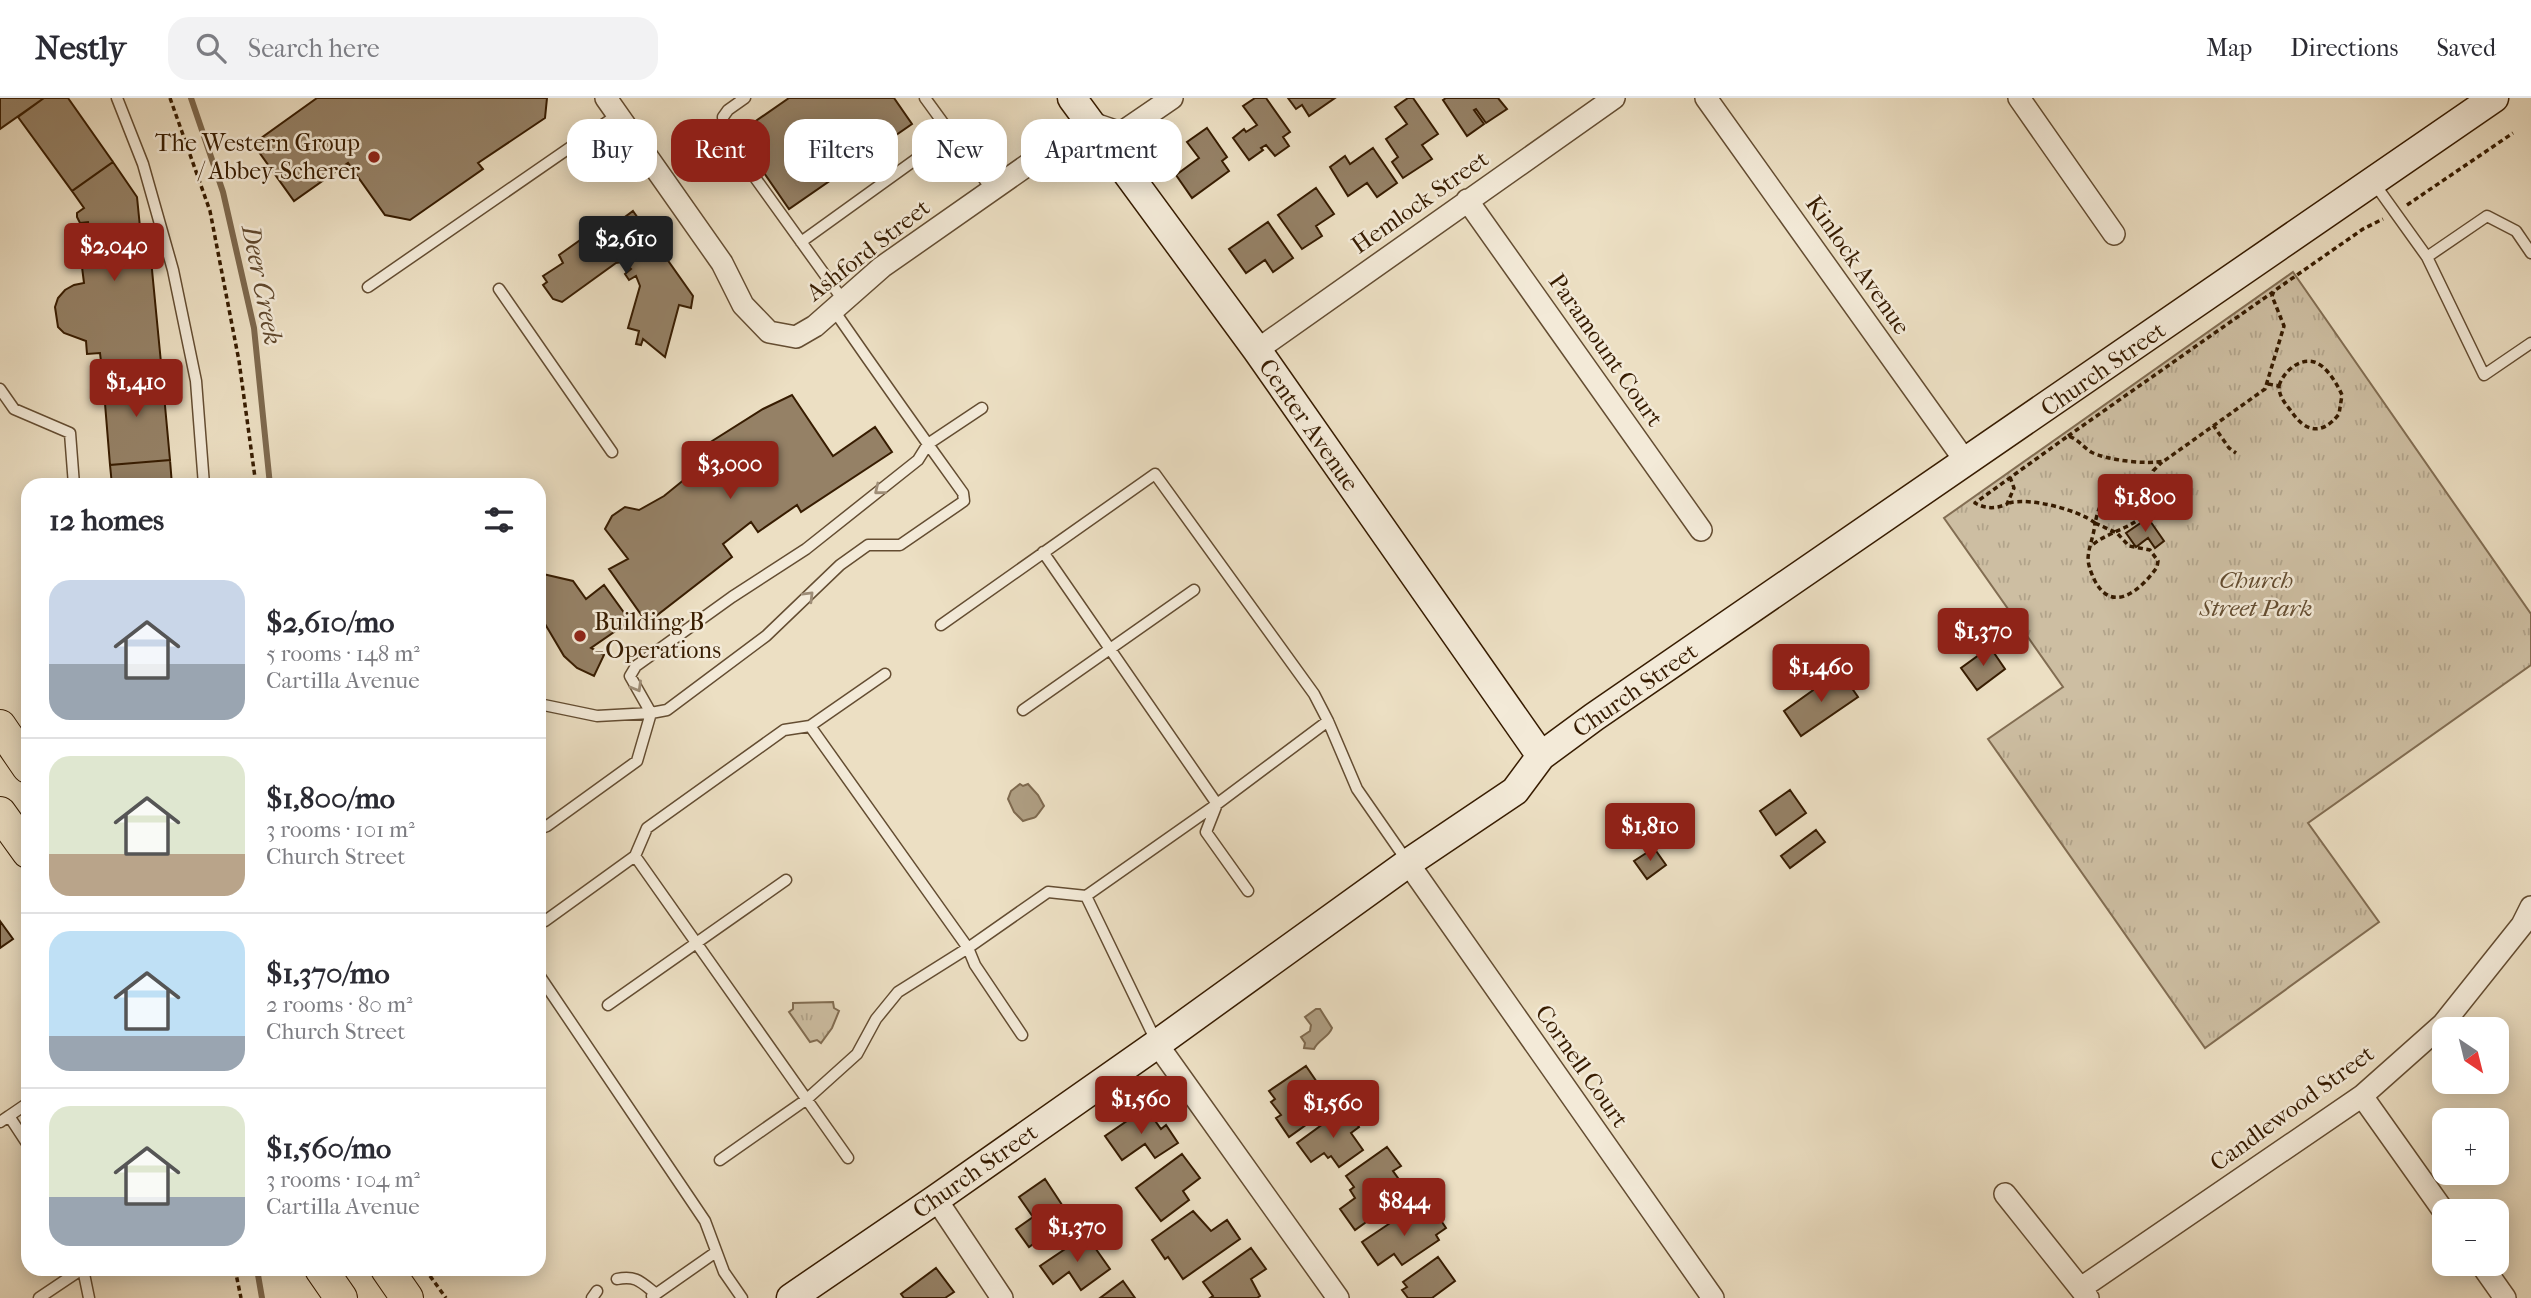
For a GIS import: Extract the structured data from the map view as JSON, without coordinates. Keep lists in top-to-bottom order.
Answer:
{
  "streets": {
    "street": [
      "Hemlock Street",
      "Ashford Street",
      "Kinlock Avenue",
      "Paramount Court",
      "Church Street",
      "Center Avenue",
      "Cornell Court",
      "Candlewood Street"
    ]
  },
  "crossings": [
    ["Hemlock Street", "Paramount Court"],
    ["Hemlock Street", "Center Avenue"],
    ["Kinlock Avenue", "Church Street"],
    ["Church Street", "Center Avenue"],
    ["Church Street", "Cornell Court"]
  ],
  "water": ["Deer Creek"],
  "parks": ["Church Street Park"],
  "places": ["The Western Group / Abbey-Scherer", "Building B - Operations"],
  "north": "bottom right",
  "page": {
    "header": "Nestly",
    "search": "Search here",
    "nav": ["Map", "Directions", "Saved"],
    "chip": [
      "Buy",
      "Rent",
      "Filters",
      "New",
      "Apartment"
    ],
    "price": [
      "$2,610",
      "$2,040",
      "$1,410",
      "$3,000",
      "$1,800",
      "$1,370",
      "$1,460",
      "$1,810",
      "$1,560",
      "$1,560",
      "$844",
      "$1,370"
    ],
    "heading": "12 homes",
    "list": [
      {
        "name": "$2,610/mo",
        "note": "5 rooms · 148 m² · Cartilla Avenue"
      },
      {
        "name": "$1,800/mo",
        "note": "3 rooms · 101 m² · Church Street"
      },
      {
        "name": "$1,370/mo",
        "note": "2 rooms · 80 m² · Church Street"
      },
      {
        "name": "$1,560/mo",
        "note": "3 rooms · 104 m² · Cartilla Avenue"
      }
    ],
    "map_buttons": ["+", "−"]
  }
}
